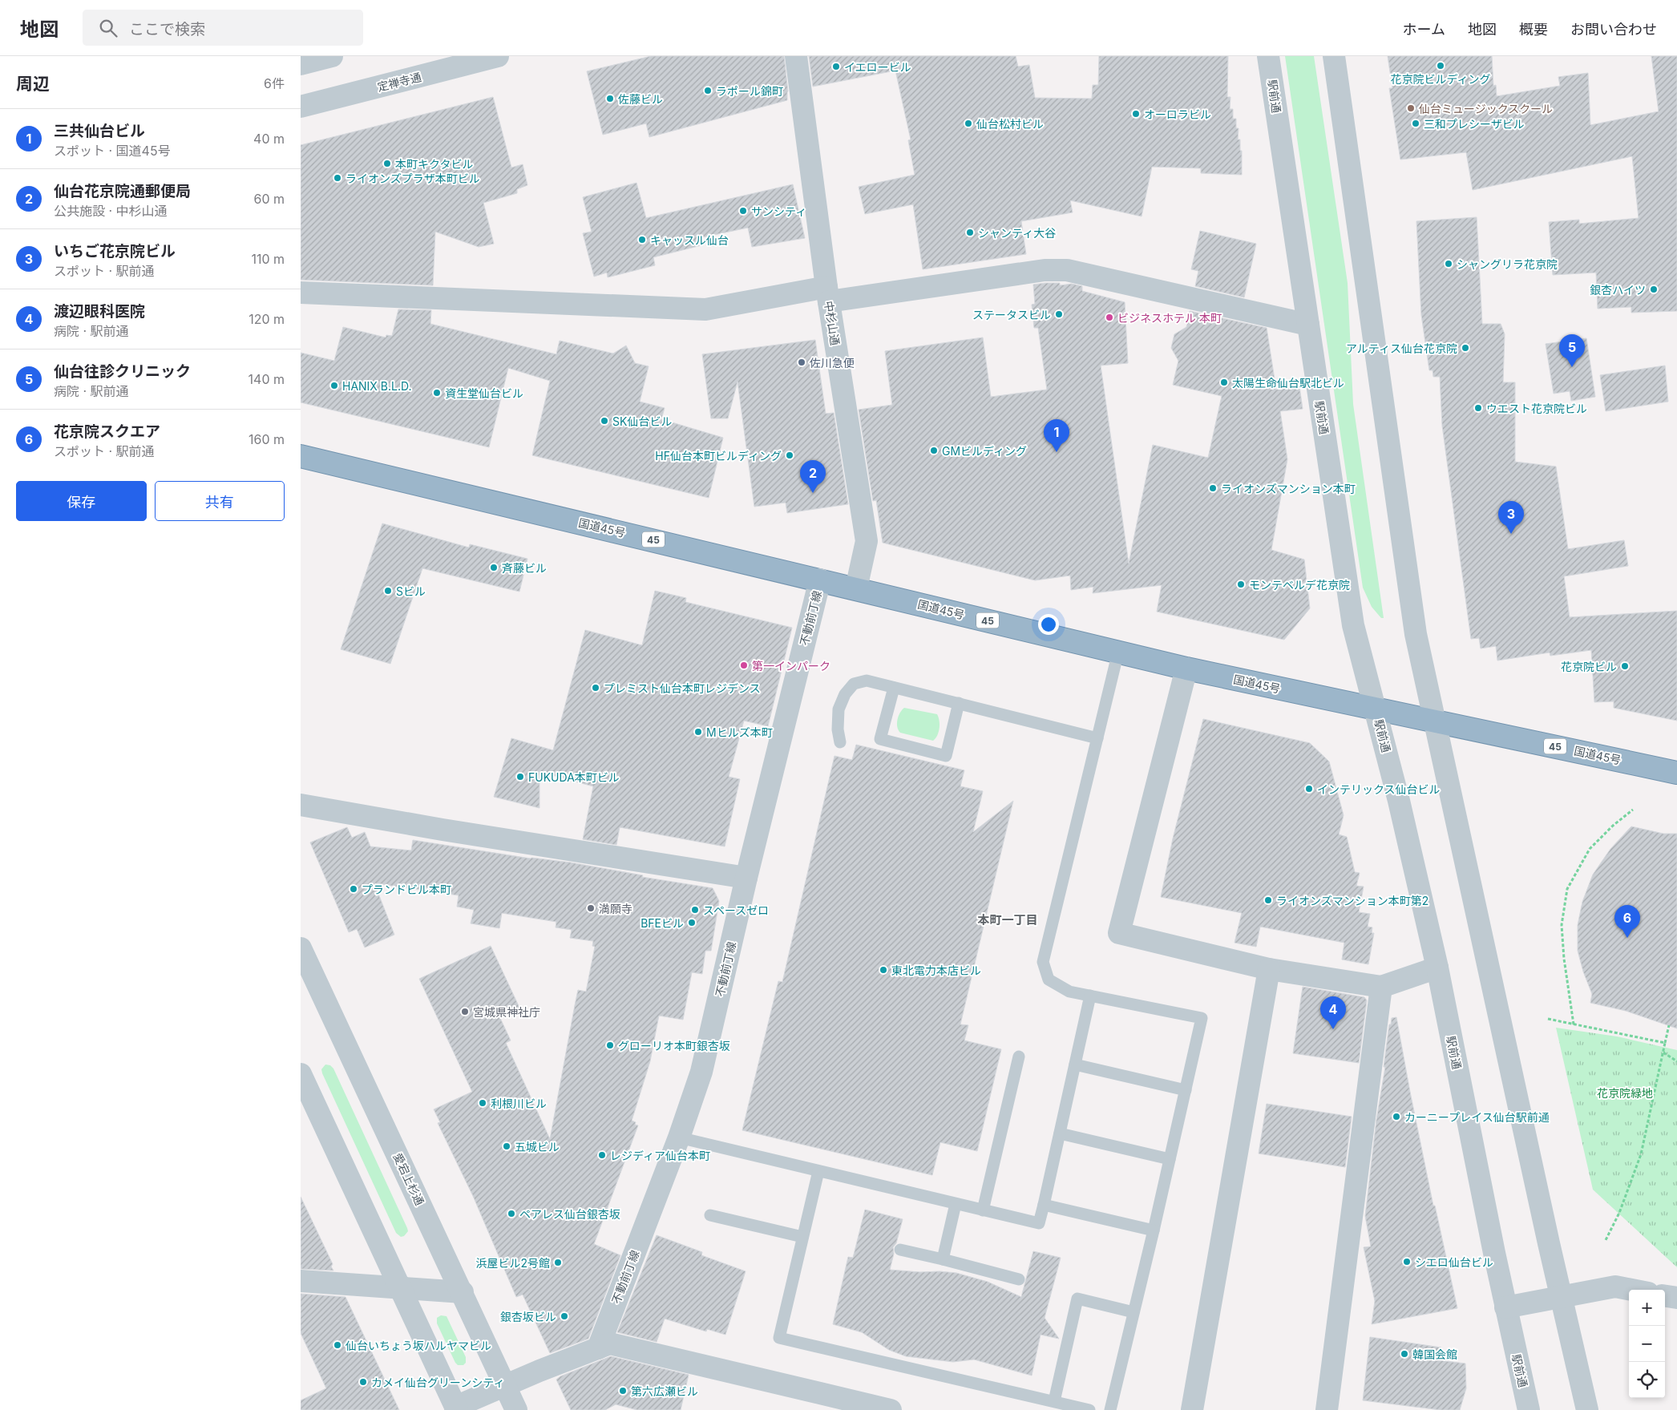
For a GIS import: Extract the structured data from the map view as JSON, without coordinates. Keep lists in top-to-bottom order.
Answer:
{
  "streets": {
    "highway": ["国道45号", "45"],
    "street": [
      "定禅寺通",
      "駅前通",
      "中杉山通",
      "不動前丁線",
      "愛宕上杉通"
    ]
  },
  "crossings": [
    ["駅前通", "国道45号"],
    ["中杉山通", "国道45号"],
    ["国道45号", "不動前丁線"]
  ],
  "districts": ["本町一丁目"],
  "parks": ["花京院緑地"],
  "places": [
    "花京院ビルディング",
    "イエロービル",
    "ラポール錦町",
    "佐藤ビル",
    "仙台ミュージックスクール",
    "オーロラビル",
    "仙台松村ビル",
    "三和プレシーザビル",
    "本町キクタビル",
    "ライオンズプラザ本町ビル",
    "サンシティ",
    "シャンティ大谷",
    "キャッスル仙台",
    "シャングリラ花京院",
    "銀杏ハイツ",
    "ステータスビル",
    "ビジネスホテル 本町",
    "アルティス仙台花京院",
    "佐川急便",
    "太陽生命仙台駅北ビル",
    "HANIX B.L.D.",
    "資生堂仙台ビル",
    "ウエスト花京院ビル",
    "SK仙台ビル",
    "GMビルディング",
    "HF仙台本町ビルディング",
    "ライオンズマンション本町",
    "斉藤ビル",
    "モンテベルデ花京院",
    "Sビル",
    "第一インパーク",
    "花京院ビル",
    "プレミスト仙台本町レジデンス",
    "Mヒルズ本町",
    "FUKUDA本町ビル",
    "インテリックス仙台ビル",
    "プランドビル本町",
    "ライオンズマンション本町第2",
    "満願寺",
    "スペースゼロ",
    "BFEビル",
    "東北電力本店ビル",
    "宮城県神社庁",
    "グローリオ本町銀杏坂",
    "利根川ビル",
    "カーニープレイス仙台駅前通",
    "五城ビル",
    "レジディア仙台本町",
    "ペアレス仙台銀杏坂",
    "シエロ仙台ビル",
    "浜屋ビル2号館",
    "銀杏坂ビル",
    "仙台いちょう坂ハルヤマビル",
    "韓国会館",
    "カメイ仙台グリーンシティ",
    "第六広瀬ビル"
  ],
  "page": {
    "header": "地図",
    "search": "ここで検索",
    "nav": [
      "ホーム",
      "地図",
      "概要",
      "お問い合わせ"
    ],
    "heading": ["周辺", "6件"],
    "list": [
      {
        "mark": "1",
        "name": "三共仙台ビル",
        "note": "スポット · 国道45号",
        "value": "40 m"
      },
      {
        "mark": "2",
        "name": "仙台花京院通郵便局",
        "note": "公共施設 · 中杉山通",
        "value": "60 m"
      },
      {
        "mark": "3",
        "name": "いちご花京院ビル",
        "note": "スポット · 駅前通",
        "value": "110 m"
      },
      {
        "mark": "4",
        "name": "渡辺眼科医院",
        "note": "病院 · 駅前通",
        "value": "120 m"
      },
      {
        "mark": "5",
        "name": "仙台往診クリニック",
        "note": "病院 · 駅前通",
        "value": "140 m"
      },
      {
        "mark": "6",
        "name": "花京院スクエア",
        "note": "スポット · 駅前通",
        "value": "160 m"
      }
    ],
    "pins": [
      "5",
      "1",
      "2",
      "3",
      "6",
      "4"
    ],
    "buttons": ["保存", "共有"],
    "map_buttons": ["+", "−"]
  }
}
